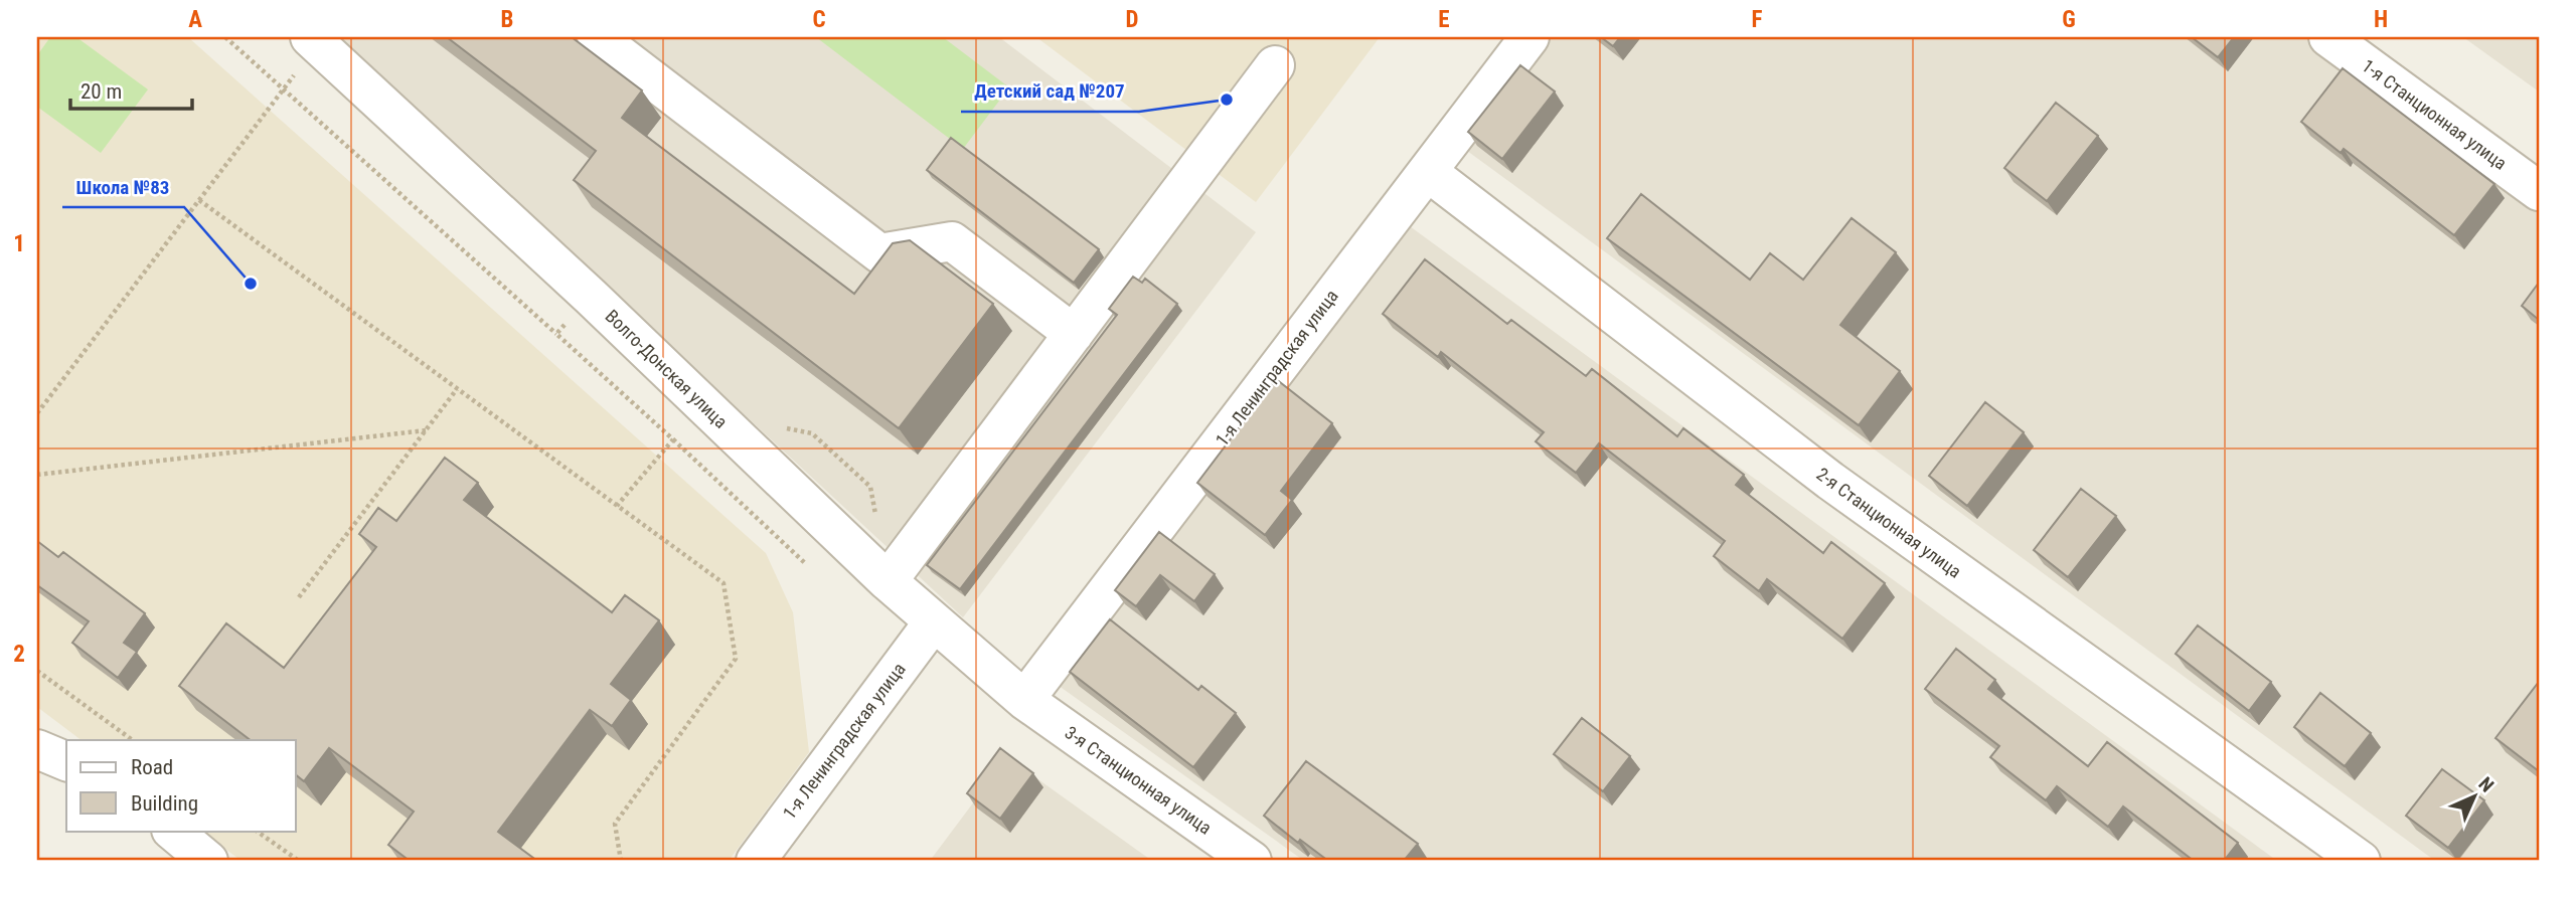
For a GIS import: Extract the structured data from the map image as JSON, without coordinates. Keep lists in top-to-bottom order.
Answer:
{
  "streets": {
    "street": [
      "1-я Станционная улица",
      "1-я Ленинградская улица",
      "Волго-Донская улица",
      "2-я Станционная улица",
      "3-я Станционная улица"
    ]
  },
  "crossings": [
    ["1-я Ленинградская улица", "Волго-Донская улица"],
    ["1-я Ленинградская улица", "2-я Станционная улица"],
    ["1-я Ленинградская улица", "3-я Станционная улица"],
    ["Волго-Донская улица", "3-я Станционная улица"]
  ],
  "places": ["Детский сад №207", "Школа №83"],
  "legend": ["Road", "Building"],
  "scale_bar": "20 m",
  "north": "top right",
  "grid": {
    "columns": [
      "A",
      "B",
      "C",
      "D",
      "E",
      "F",
      "G",
      "H"
    ],
    "rows": ["1", "2"]
  }
}
